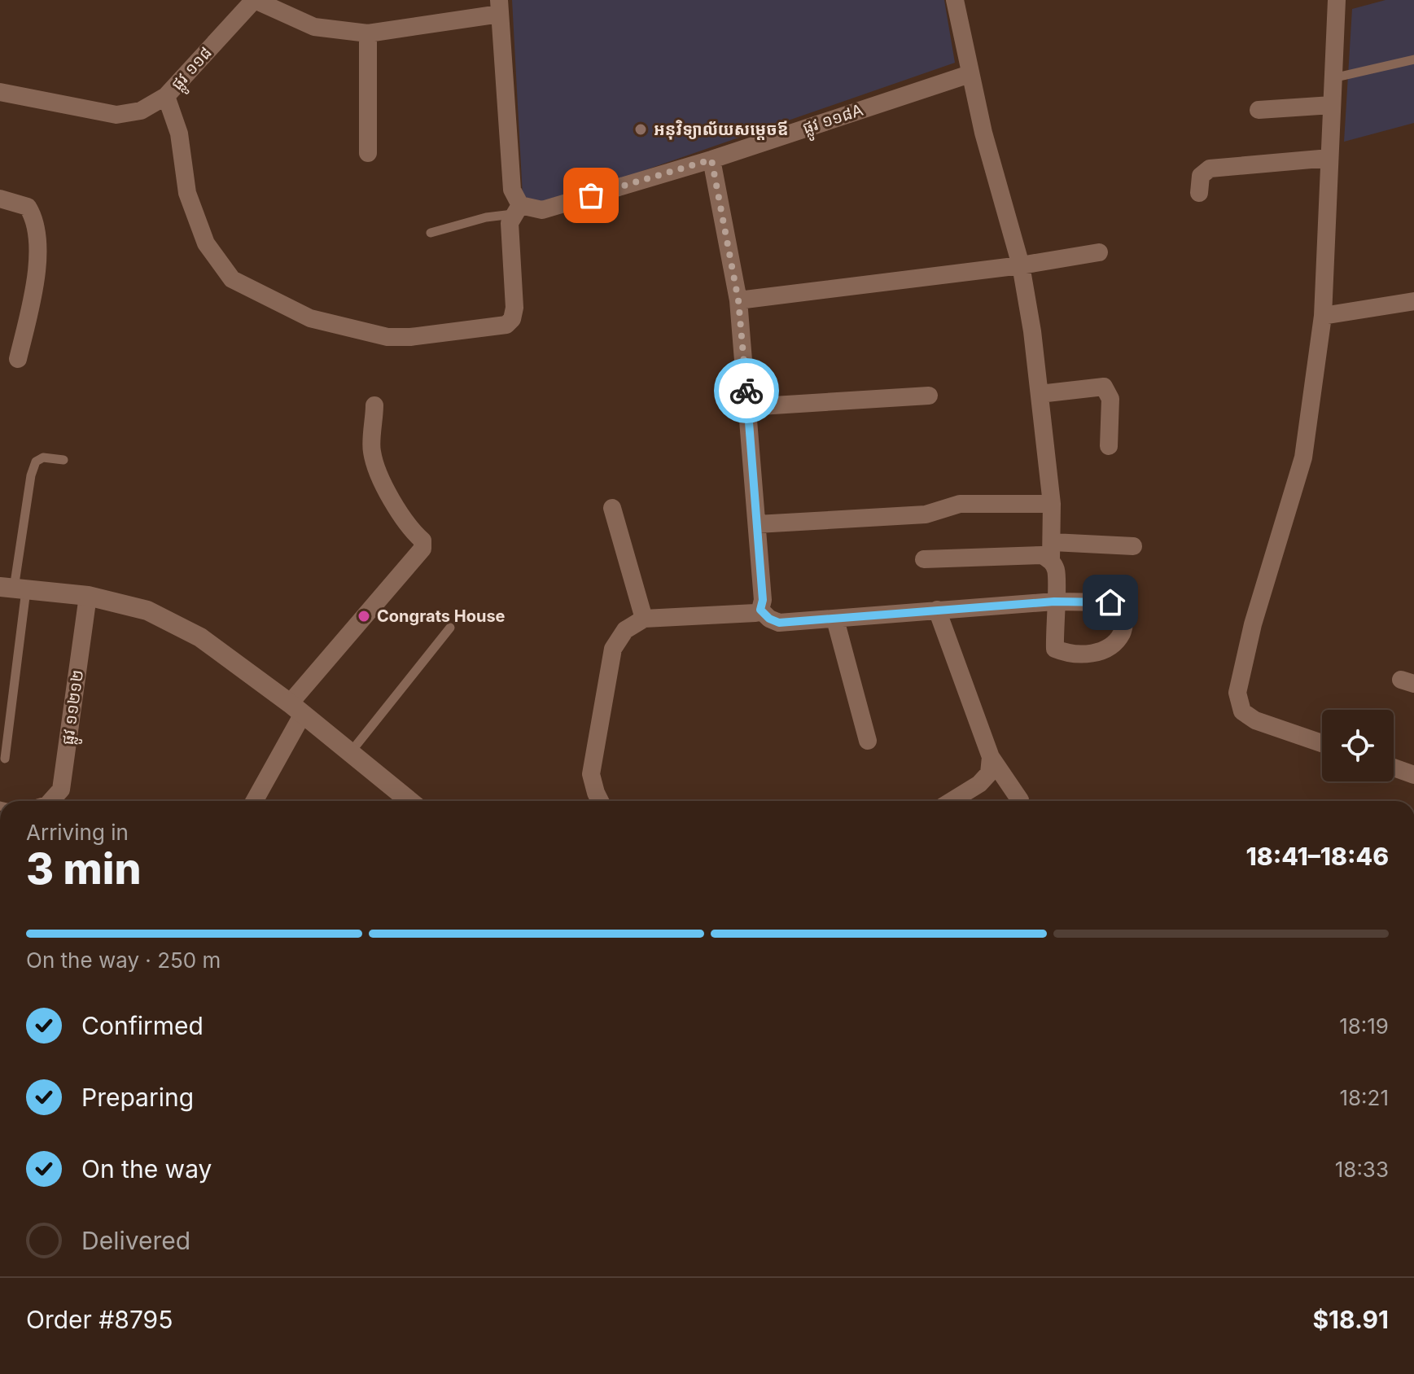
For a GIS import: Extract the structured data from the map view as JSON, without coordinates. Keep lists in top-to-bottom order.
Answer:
{
  "streets": {
    "street": ["ផ្លូវ ១១៨", "ផ្លូវ ១១៨A", "ផ្លូវ ១១២១២"]
  },
  "places": ["អនុវិទ្យាល័យសម្តេចឪ", "Congrats House"],
  "page": {
    "heading": ["3 min", "Arriving in", "18:41–18:46"],
    "panel": ["Order #8795", "$18.91"],
    "bar": "On the way · 250 m",
    "list": [
      ["Confirmed", "18:19"],
      ["Preparing", "18:21"],
      ["On the way", "18:33"],
      "Delivered"
    ]
  }
}
